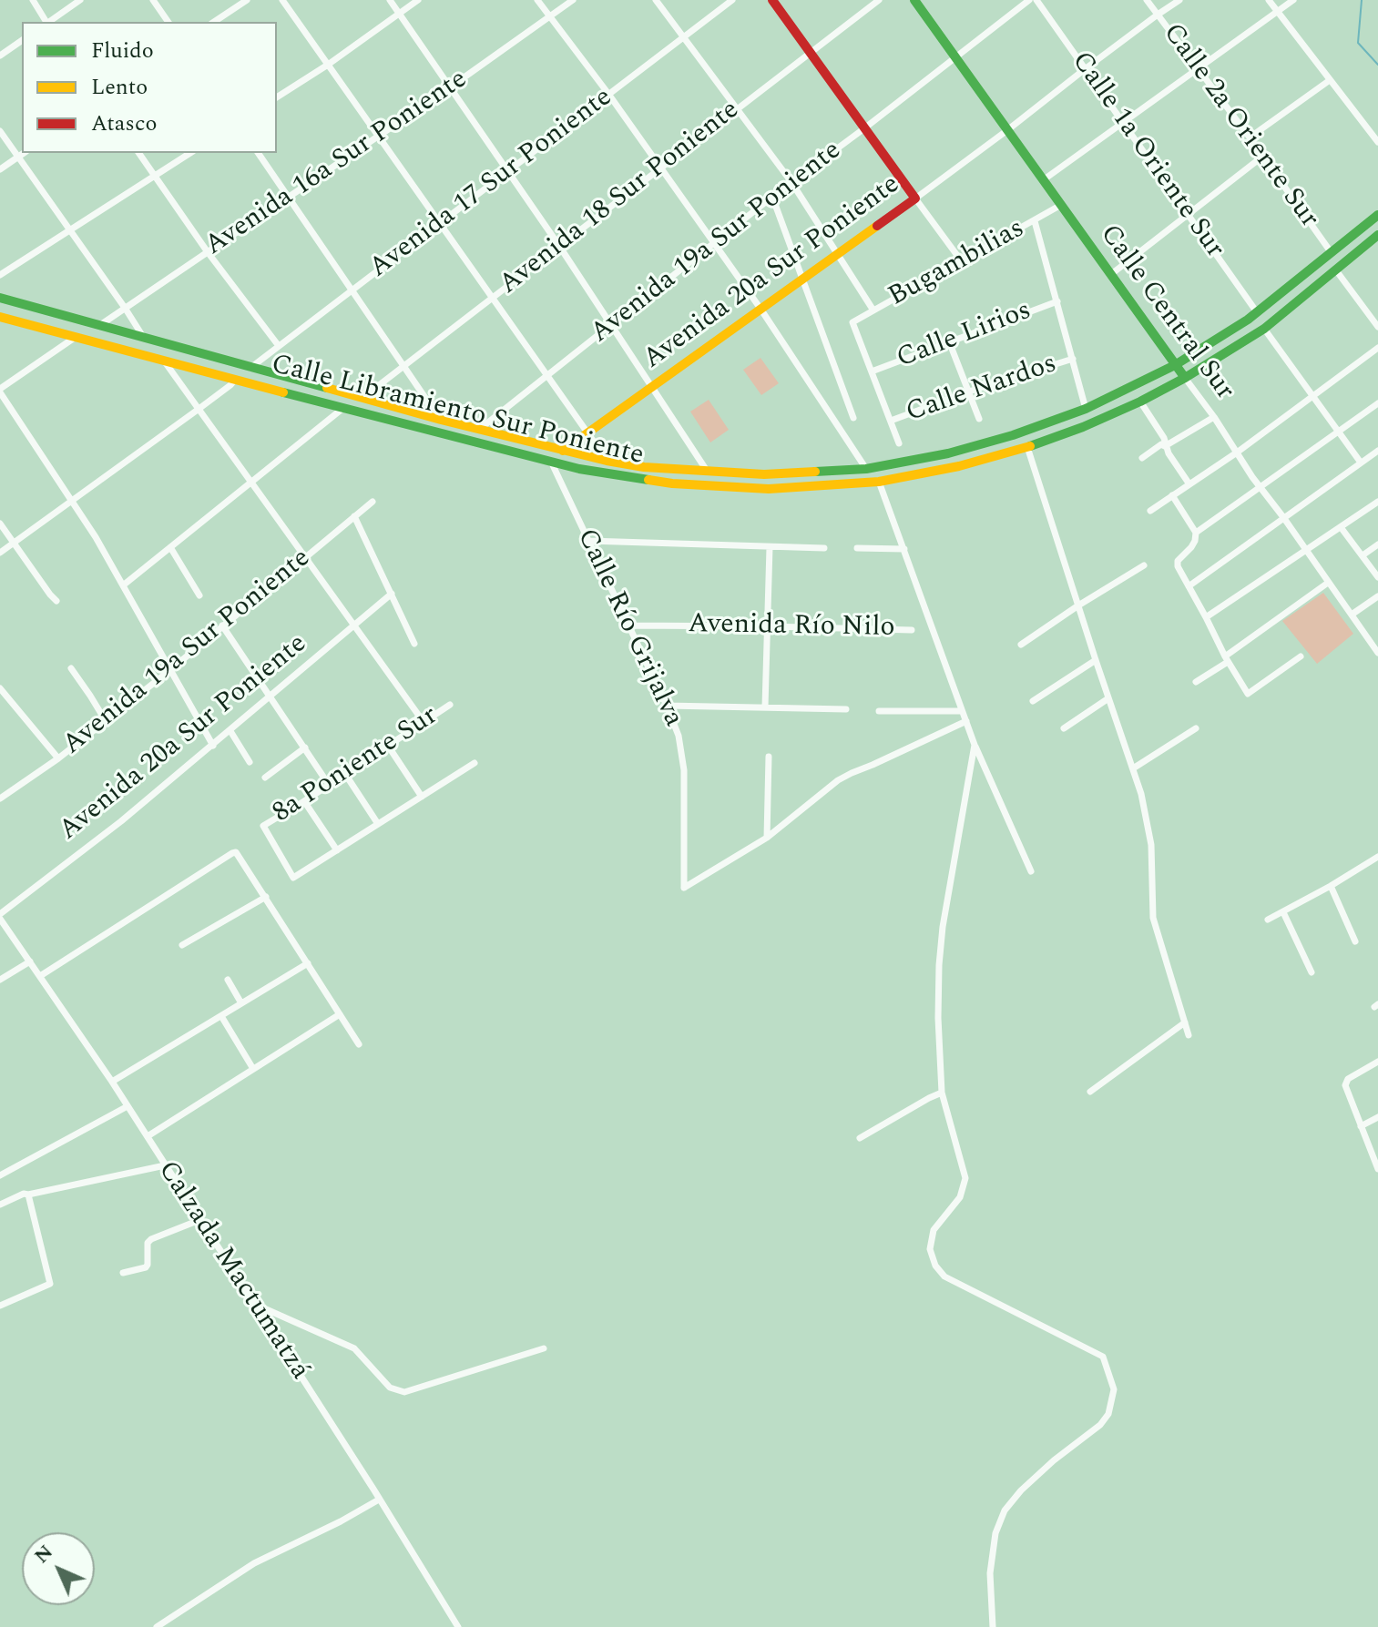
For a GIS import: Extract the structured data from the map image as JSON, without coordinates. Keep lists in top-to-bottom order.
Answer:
{
  "streets": {
    "main road": ["Avenida 20a Sur Poniente", "Calle Central Sur", "Calle Libramiento Sur Poniente"],
    "street": [
      "Calle 2a Oriente Sur",
      "Calle 1a Oriente Sur",
      "Avenida 16a Sur Poniente",
      "Avenida 17 Sur Poniente",
      "Avenida 18 Sur Poniente",
      "Avenida 19a Sur Poniente",
      "Bugambilias",
      "Calle Lirios",
      "Calle Nardos",
      "Avenida Río Nilo",
      "Calle Río Grijalva",
      "8a Poniente Sur",
      "Calzada Mactumatzá"
    ]
  },
  "crossings": [
    ["Calle 2a Oriente Sur", "Avenida 20a Sur Poniente"],
    ["Calle 2a Oriente Sur", "Calle Libramiento Sur Poniente"],
    ["Calle 1a Oriente Sur", "Avenida 20a Sur Poniente"],
    ["Calle 1a Oriente Sur", "Calle Libramiento Sur Poniente"],
    ["Avenida 16a Sur Poniente", "Calle Libramiento Sur Poniente"],
    ["Avenida 17 Sur Poniente", "Calle Libramiento Sur Poniente"],
    ["Avenida 18 Sur Poniente", "Calle Libramiento Sur Poniente"],
    ["Avenida 19a Sur Poniente", "Calle Central Sur"],
    ["Avenida 19a Sur Poniente", "Calle Libramiento Sur Poniente"],
    ["Bugambilias", "Calle Central Sur"],
    ["Bugambilias", "Calle Lirios"],
    ["Avenida 20a Sur Poniente", "Calle Central Sur"],
    ["Avenida 20a Sur Poniente", "Calle Libramiento Sur Poniente"],
    ["Avenida 20a Sur Poniente", "Calzada Mactumatzá"],
    ["Calle Central Sur", "Calle Libramiento Sur Poniente"],
    ["Calle Libramiento Sur Poniente", "Calle Río Grijalva"],
    ["Avenida Río Nilo", "Calle Río Grijalva"]
  ],
  "legend": ["Fluido", "Lento", "Atasco"],
  "north": "top left"
}
